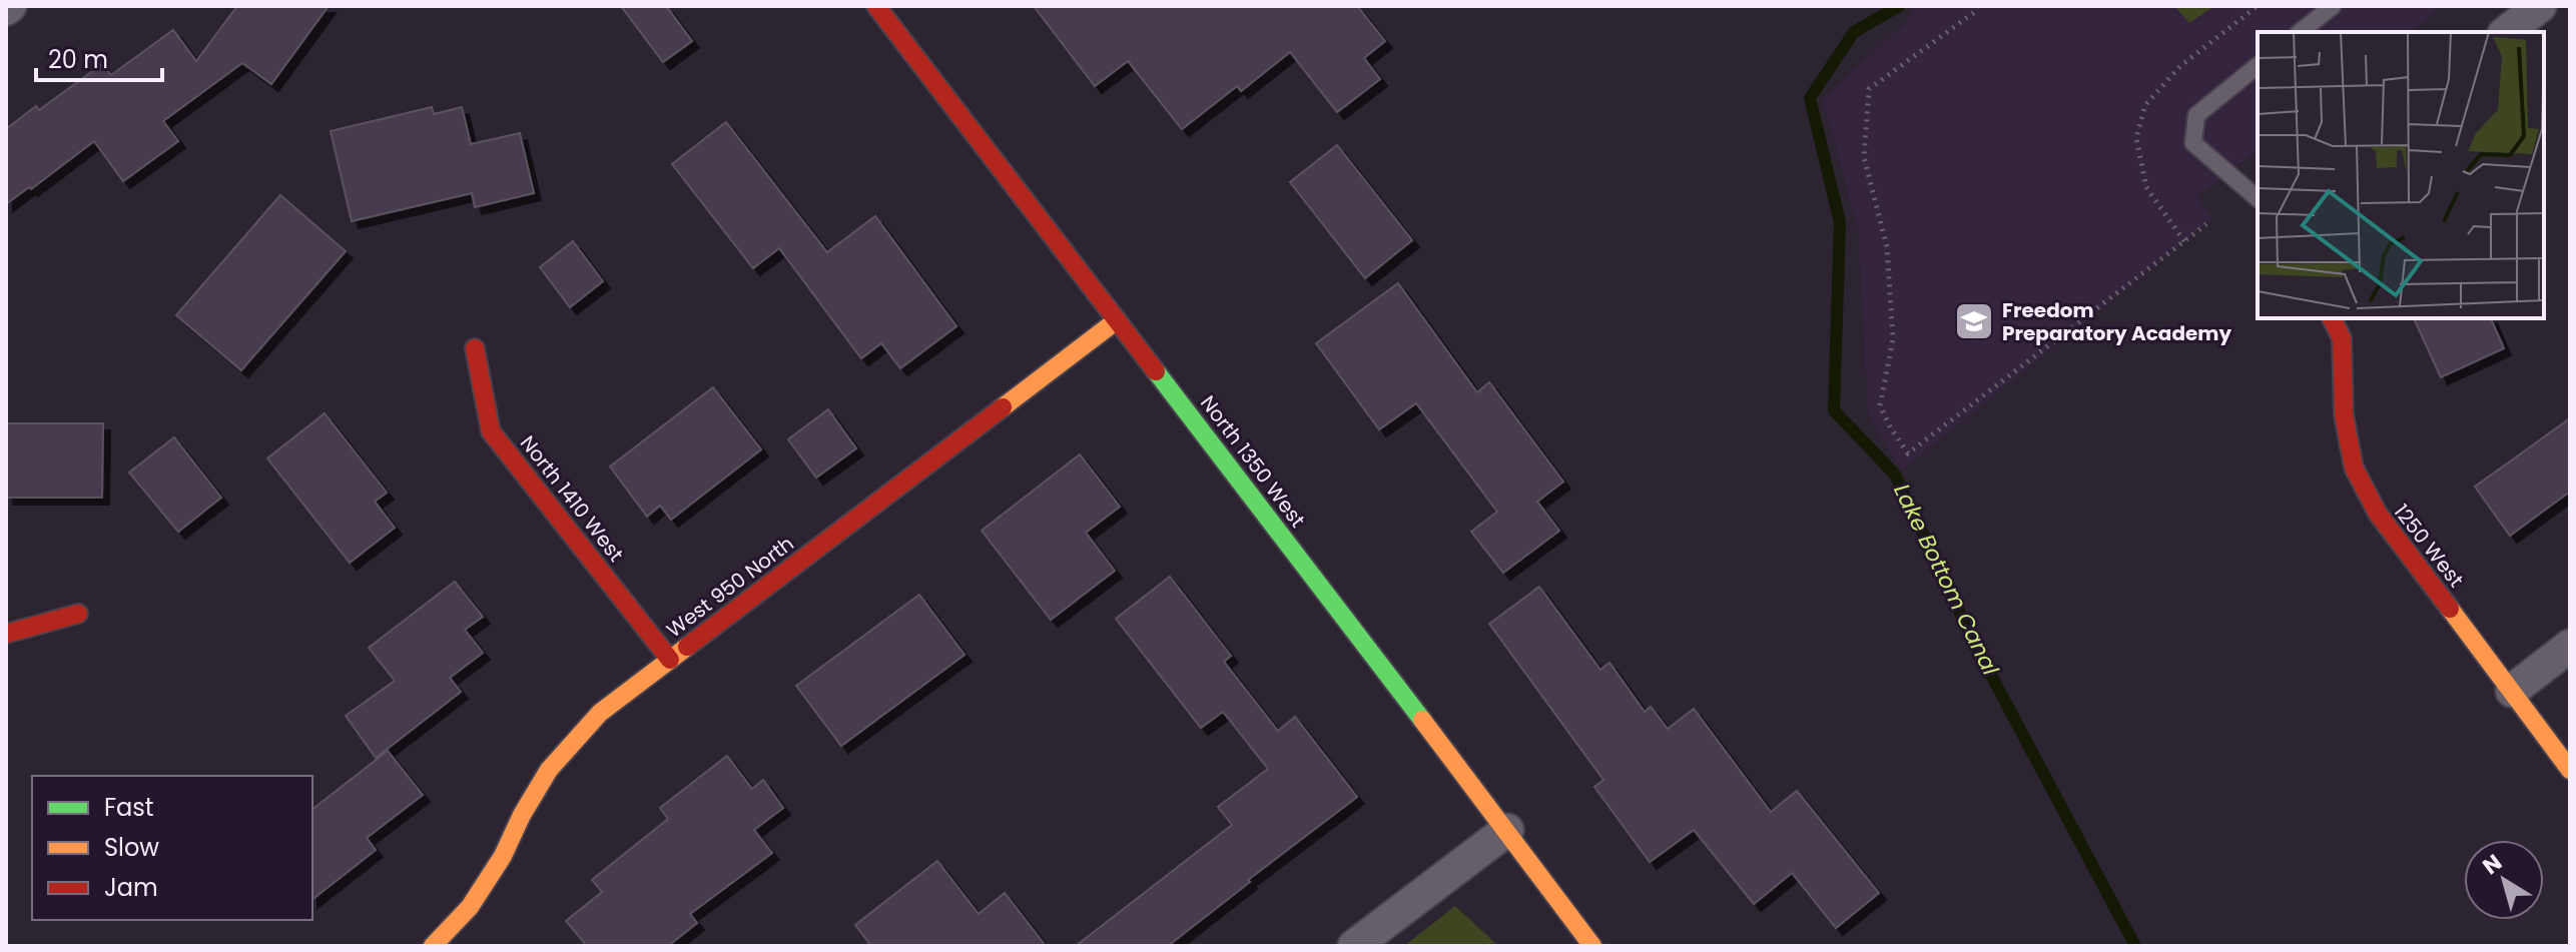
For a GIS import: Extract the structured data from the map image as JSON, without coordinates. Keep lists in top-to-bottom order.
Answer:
{
  "streets": {
    "street": [
      "North 1350 West",
      "North 1410 West",
      "1250 West",
      "West 950 North"
    ]
  },
  "crossings": [
    ["North 1350 West", "West 950 North"],
    ["North 1410 West", "West 950 North"]
  ],
  "water": ["Lake Bottom Canal"],
  "places": {
    "school or university": ["Freedom Preparatory Academy"]
  },
  "legend": ["Fast", "Slow", "Jam"],
  "scale_bar": "20 m",
  "north": "top left"
}
